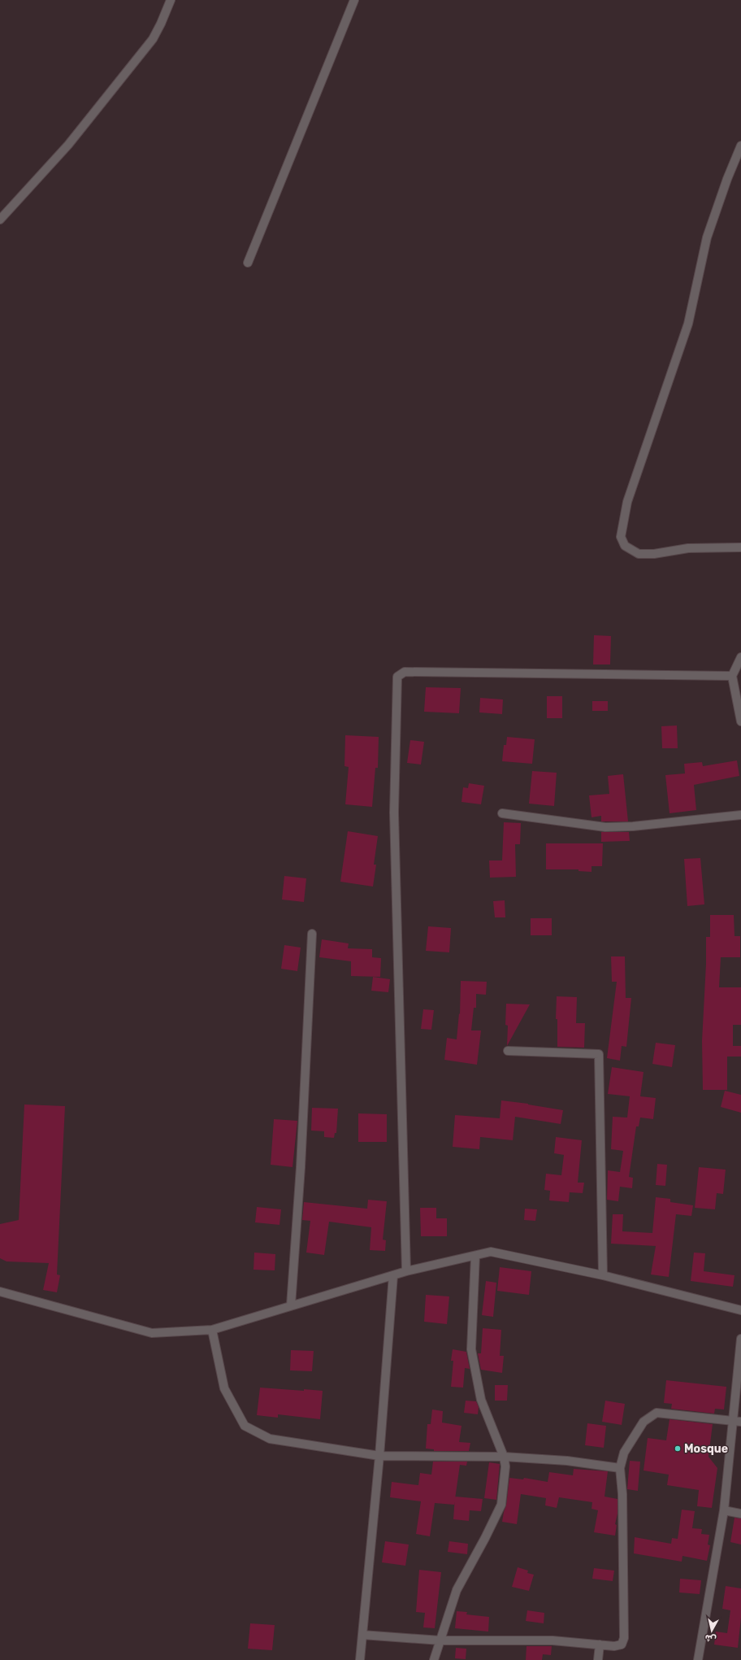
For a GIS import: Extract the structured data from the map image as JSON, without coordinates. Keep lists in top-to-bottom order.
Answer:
{
  "places": ["Mosque"],
  "north": "bottom"
}
